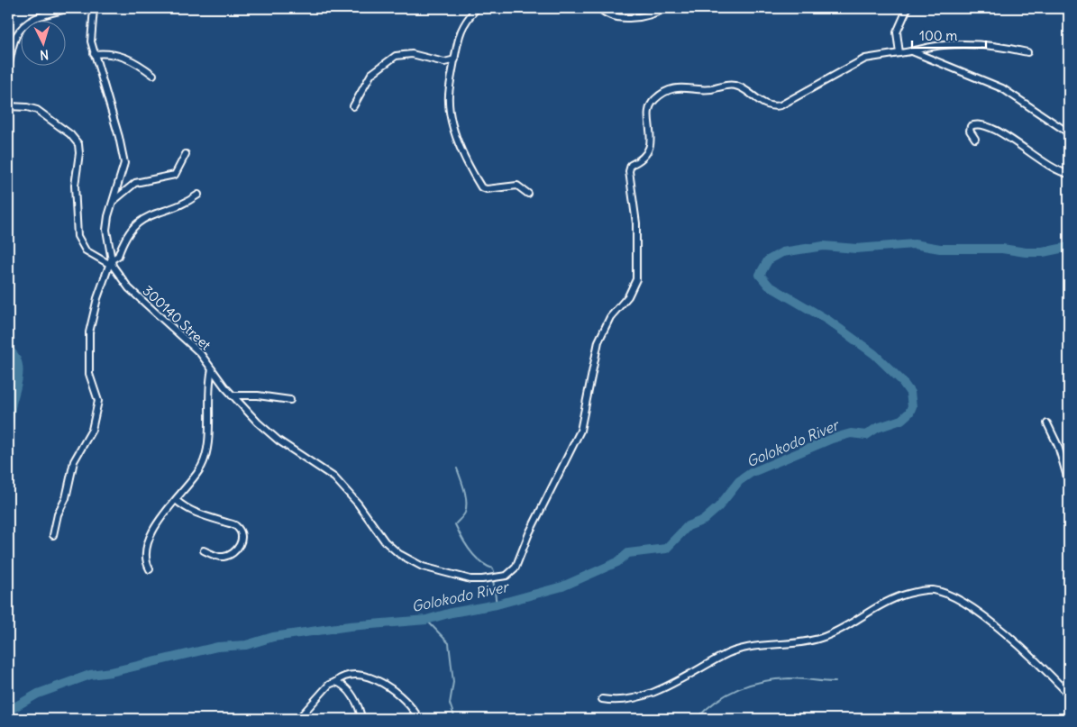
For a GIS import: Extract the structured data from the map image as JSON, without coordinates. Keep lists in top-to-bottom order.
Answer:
{
  "streets": {
    "street": ["300140 Street"]
  },
  "water": ["Golokodo River"],
  "scale_bar": "100 m",
  "north": "bottom"
}
